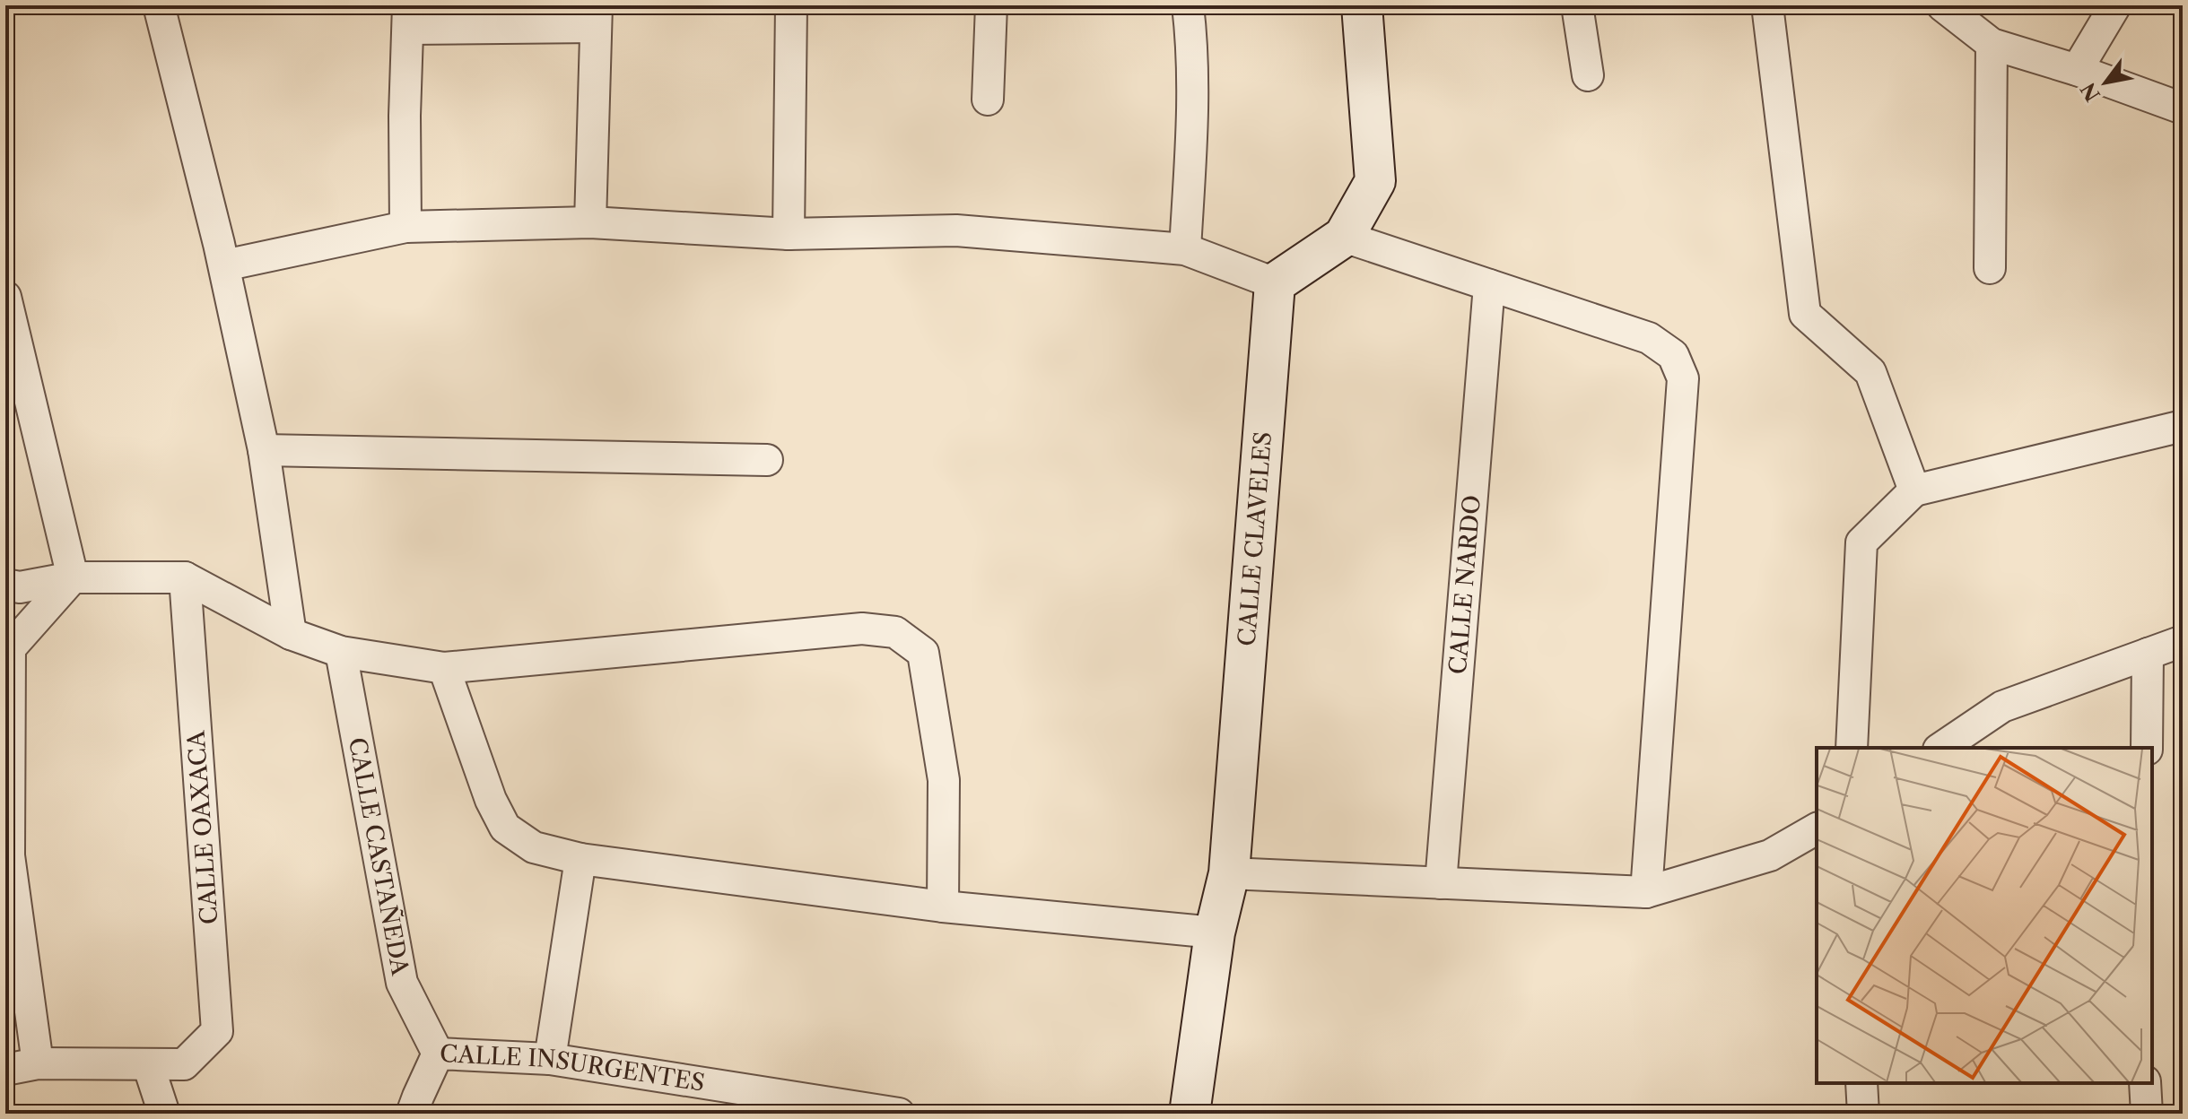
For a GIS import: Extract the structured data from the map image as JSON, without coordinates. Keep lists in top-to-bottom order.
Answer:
{
  "streets": {
    "main road": ["CALLE CLAVELES"],
    "street": [
      "CALLE NARDO",
      "CALLE OAXACA",
      "CALLE CASTAÑEDA",
      "CALLE INSURGENTES"
    ]
  },
  "crossings": [
    ["CALLE CASTAÑEDA", "CALLE INSURGENTES"]
  ],
  "north": "bottom left"
}
